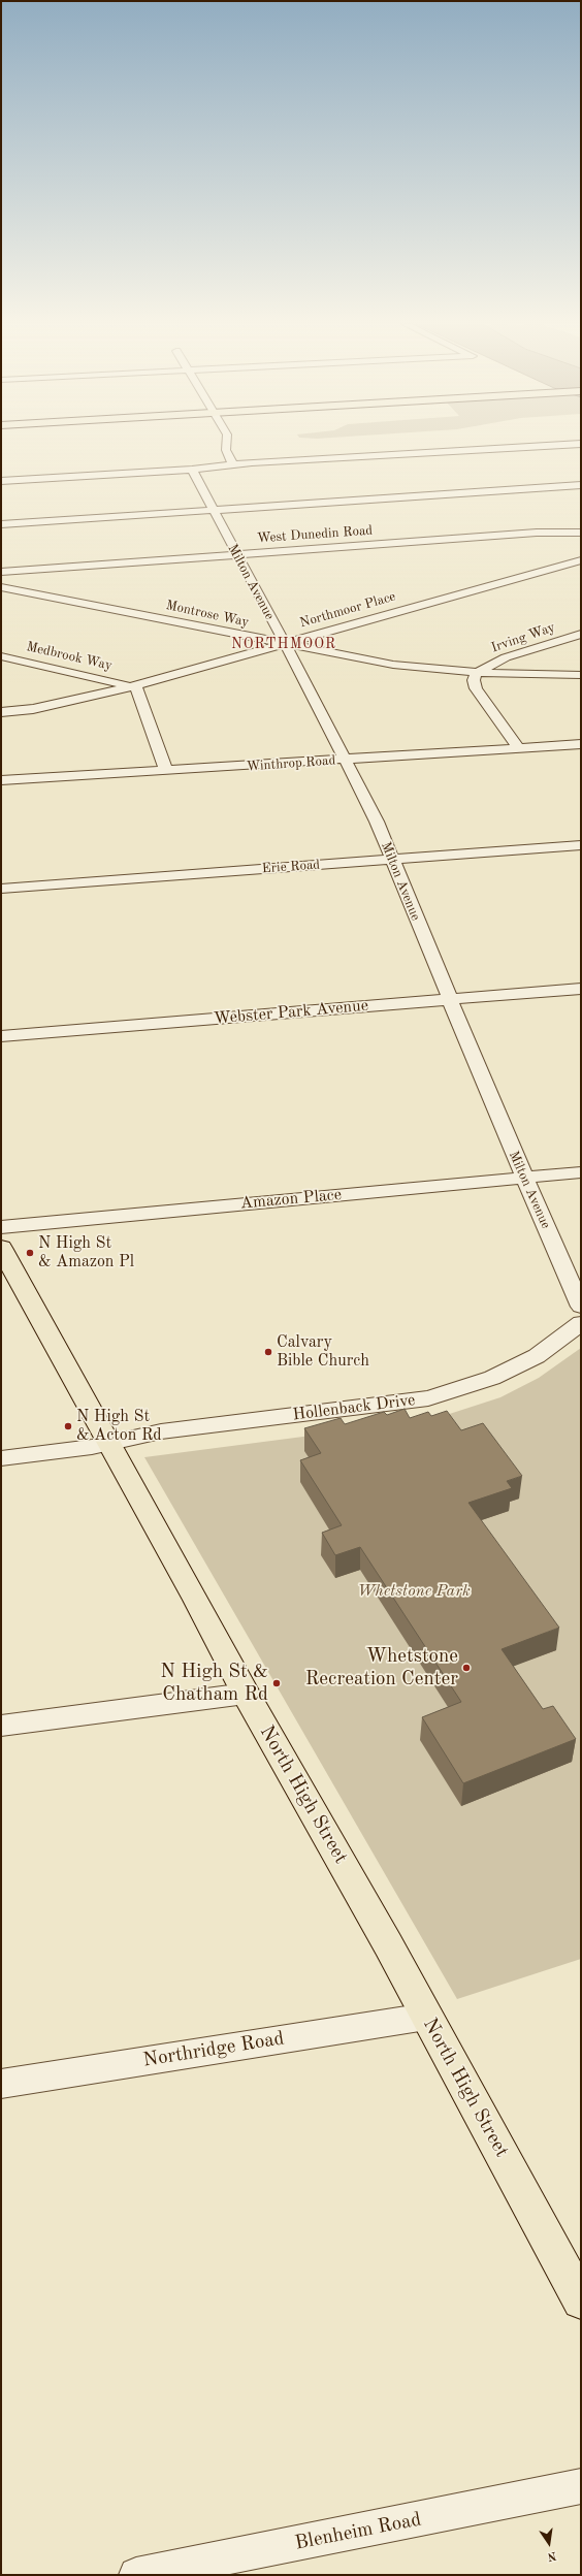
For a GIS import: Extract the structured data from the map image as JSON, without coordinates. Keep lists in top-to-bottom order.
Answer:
{
  "streets": {
    "main road": ["North High Street"],
    "street": [
      "West Dunedin Road",
      "Milton Avenue",
      "Northmoor Place",
      "Montrose Way",
      "Irving Way",
      "Medbrook Way",
      "Winthrop Road",
      "Erie Road",
      "Webster Park Avenue",
      "Amazon Place",
      "Hollenback Drive",
      "Northridge Road",
      "Blenheim Road"
    ]
  },
  "crossings": [
    ["West Dunedin Road", "Milton Avenue"],
    ["Milton Avenue", "Northmoor Place"],
    ["Milton Avenue", "Montrose Way"],
    ["Milton Avenue", "Winthrop Road"],
    ["Milton Avenue", "Erie Road"],
    ["Milton Avenue", "Webster Park Avenue"],
    ["Milton Avenue", "Amazon Place"],
    ["Northmoor Place", "Montrose Way"],
    ["Northmoor Place", "Medbrook Way"],
    ["Montrose Way", "Irving Way"],
    ["Amazon Place", "North High Street"],
    ["Hollenback Drive", "North High Street"],
    ["North High Street", "Northridge Road"]
  ],
  "districts": ["NORTHMOOR"],
  "parks": ["Whetstone Park"],
  "places": [
    "N High St & Amazon Pl",
    "Calvary Bible Church",
    "N High St & Acton Rd",
    "Whetstone Recreation Center",
    "N High St & Chatham Rd"
  ],
  "north": "bottom"
}
